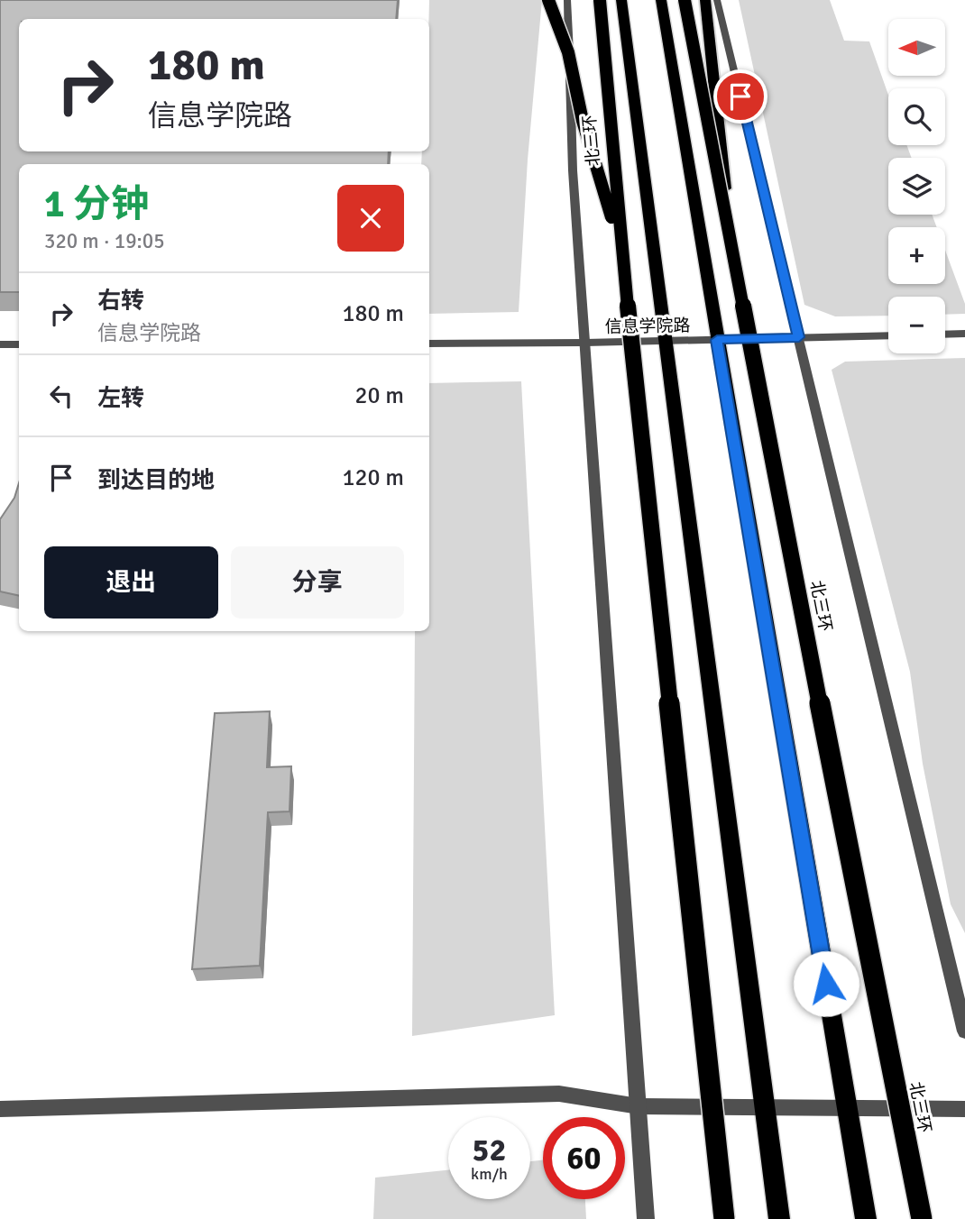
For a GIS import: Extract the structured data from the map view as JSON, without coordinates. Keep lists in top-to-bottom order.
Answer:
{
  "streets": {
    "highway": ["北三环"],
    "street": ["信息学院路"]
  },
  "north": "left",
  "page": {
    "map_buttons": ["+", "−"],
    "turn": ["180 m", "信息学院路"],
    "heading": ["1 分钟", "320 m · 19:05"],
    "list": [
      {
        "name": "右转",
        "note": "信息学院路",
        "value": "180 m"
      },
      {
        "name": "左转",
        "value": "20 m"
      },
      {
        "name": "到达目的地",
        "value": "120 m"
      }
    ],
    "buttons": ["退出", "分享"],
    "speed": "52 km/h",
    "limit": "60"
  }
}
